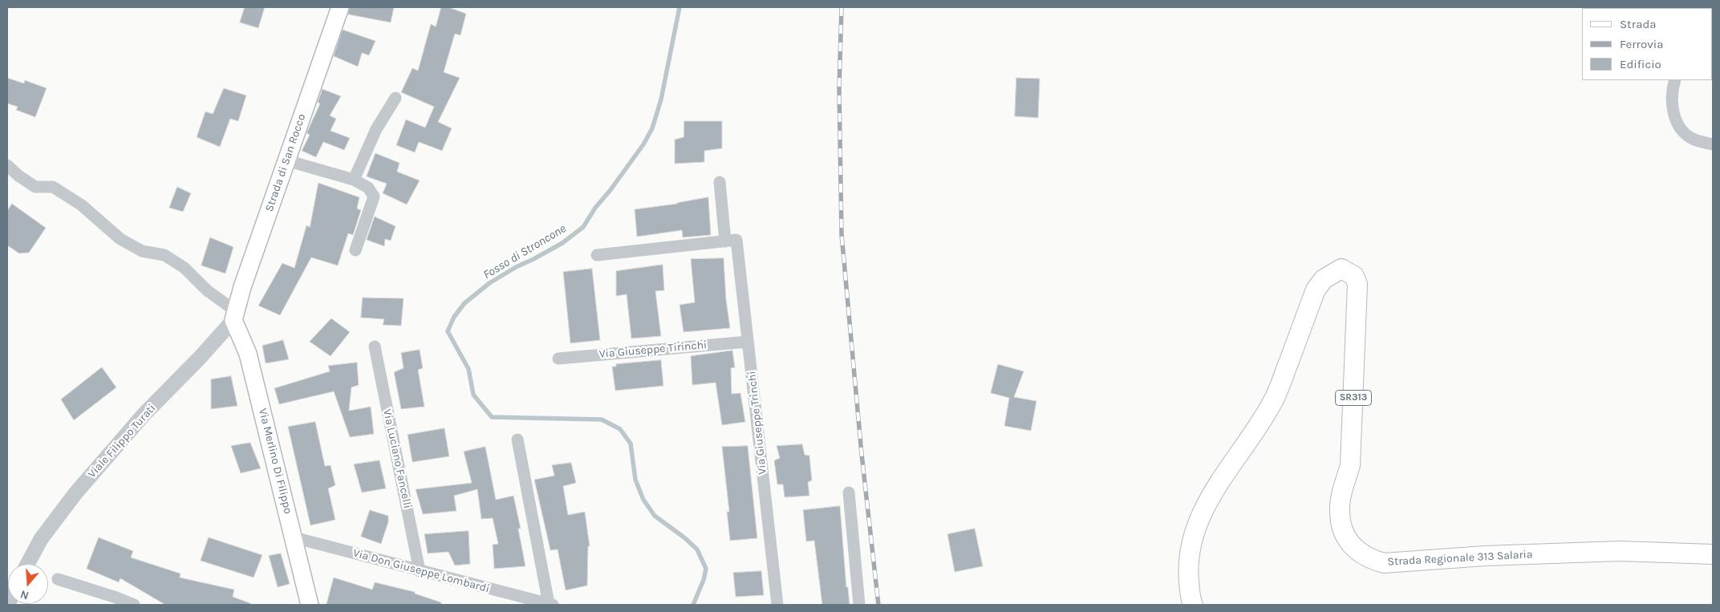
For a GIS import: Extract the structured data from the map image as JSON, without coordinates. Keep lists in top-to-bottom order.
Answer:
{
  "streets": {
    "main road": [
      "Strada di San Rocco",
      "SR313",
      "Via Merlino Di Filippo",
      "Strada Regionale 313 Salaria"
    ],
    "street": [
      "Via Giuseppe Tirinchi",
      "Via Giuseppe Trinchi",
      "Viale Filippo Turati",
      "Via Luciano Fancelli",
      "Via Don Giuseppe Lombardi"
    ]
  },
  "crossings": [
    ["Strada di San Rocco", "Viale Filippo Turati"],
    ["Strada di San Rocco", "Via Merlino Di Filippo"],
    ["Via Giuseppe Tirinchi", "Via Giuseppe Trinchi"],
    ["Viale Filippo Turati", "Via Merlino Di Filippo"],
    ["Via Luciano Fancelli", "Via Don Giuseppe Lombardi"],
    ["Via Merlino Di Filippo", "Via Don Giuseppe Lombardi"]
  ],
  "water": ["Fosso di Stroncone"],
  "legend": ["Strada", "Ferrovia", "Edificio"],
  "north": "bottom"
}
